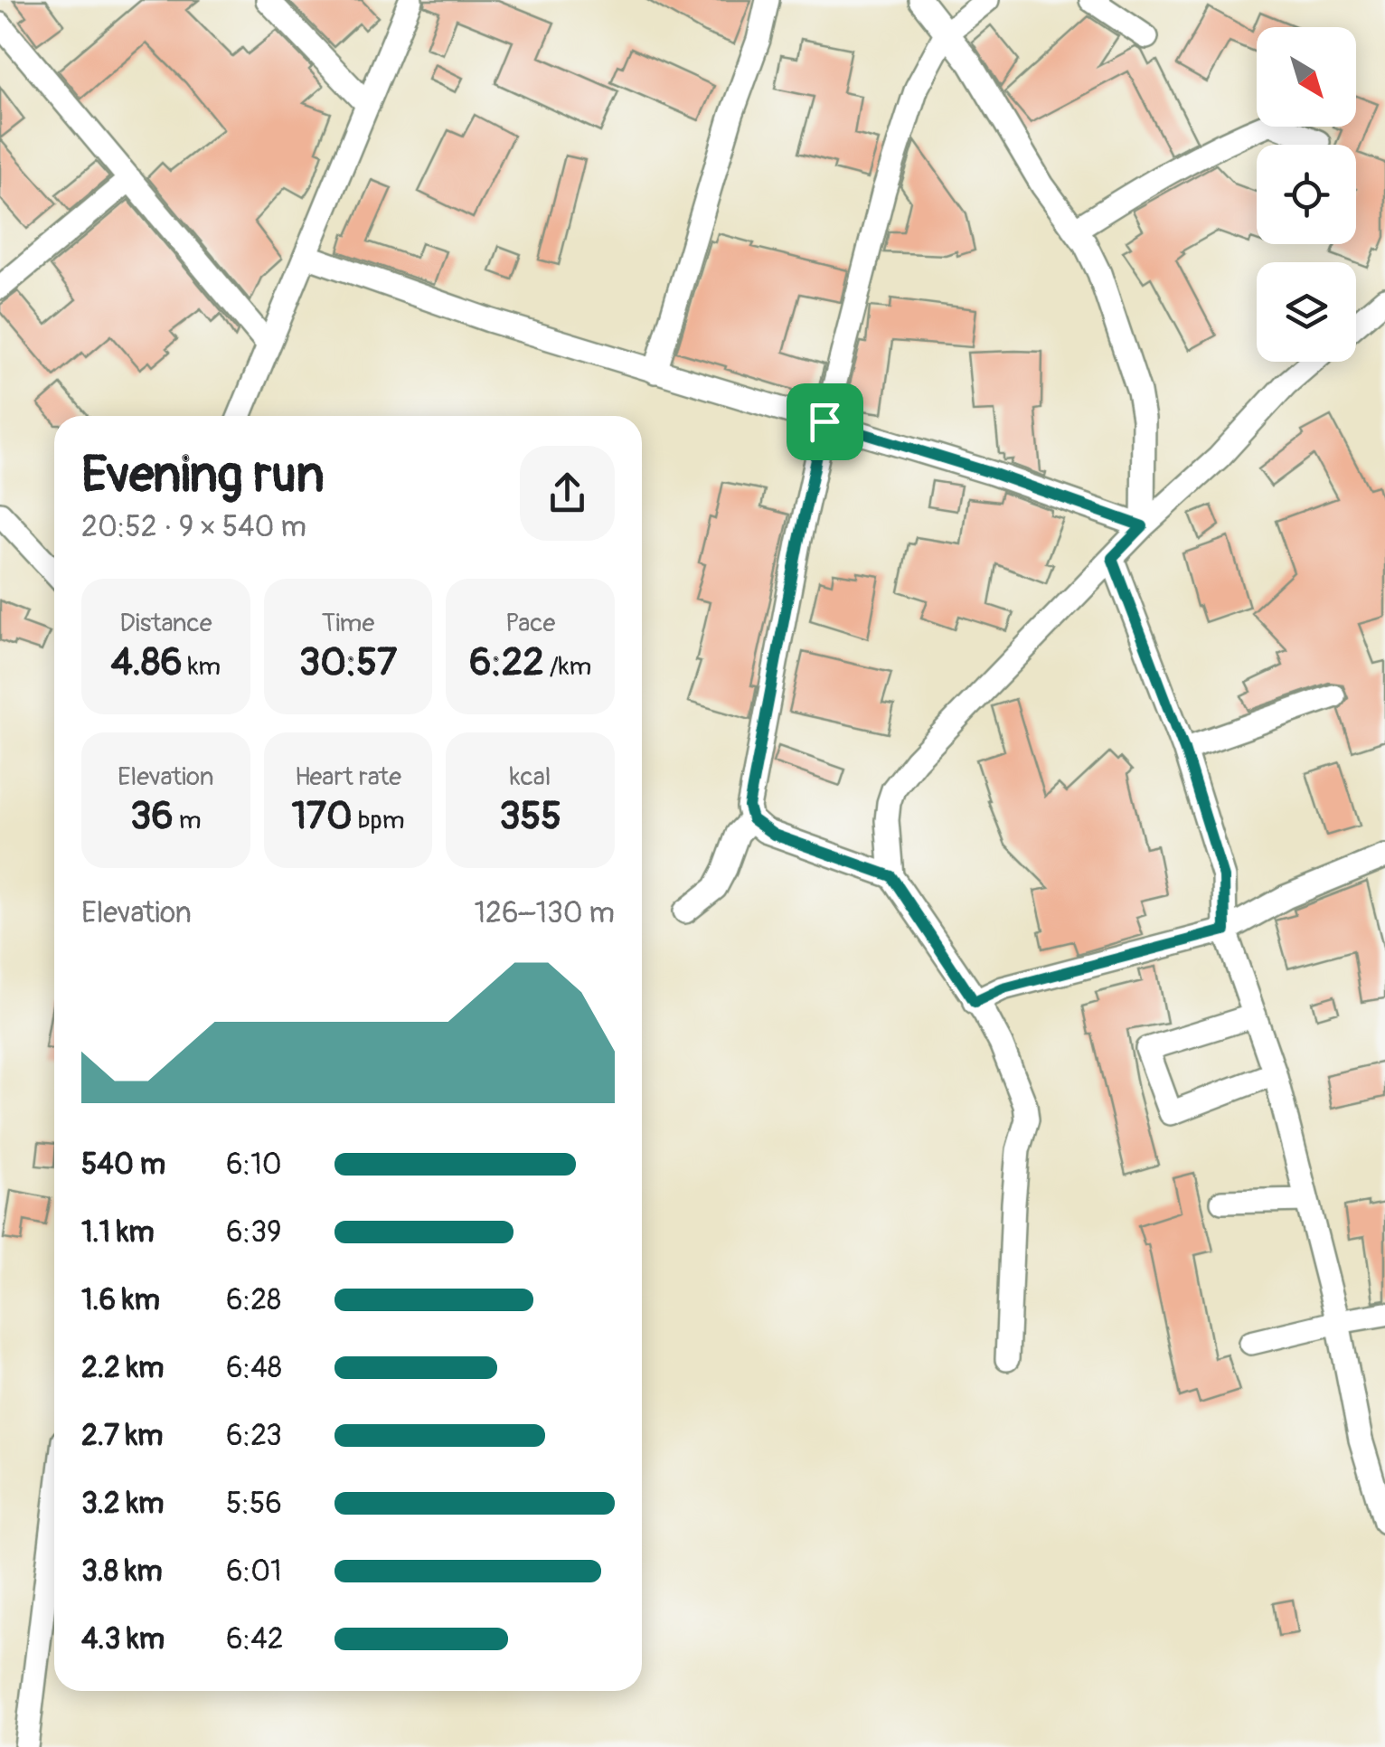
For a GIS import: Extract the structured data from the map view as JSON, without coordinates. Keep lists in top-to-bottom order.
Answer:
{
  "north": "bottom right",
  "page": {
    "heading": ["Evening run", "20:52 · 9 × 540 m"],
    "stats": [
      ["Distance", "4.86 km"],
      ["Time", "30:57"],
      ["Pace", "6:22 /km"],
      ["Elevation", "36 m"],
      ["Heart rate", "170 bpm"],
      ["kcal", "355"]
    ],
    "chart": ["Elevation", "126–130 m"],
    "list": [
      {
        "name": "540 m",
        "note": "6:10"
      },
      {
        "name": "1.1 km",
        "note": "6:39"
      },
      {
        "name": "1.6 km",
        "note": "6:28"
      },
      {
        "name": "2.2 km",
        "note": "6:48"
      },
      {
        "name": "2.7 km",
        "note": "6:23"
      },
      {
        "name": "3.2 km",
        "note": "5:56"
      },
      {
        "name": "3.8 km",
        "note": "6:01"
      },
      {
        "name": "4.3 km",
        "note": "6:42"
      }
    ]
  }
}
